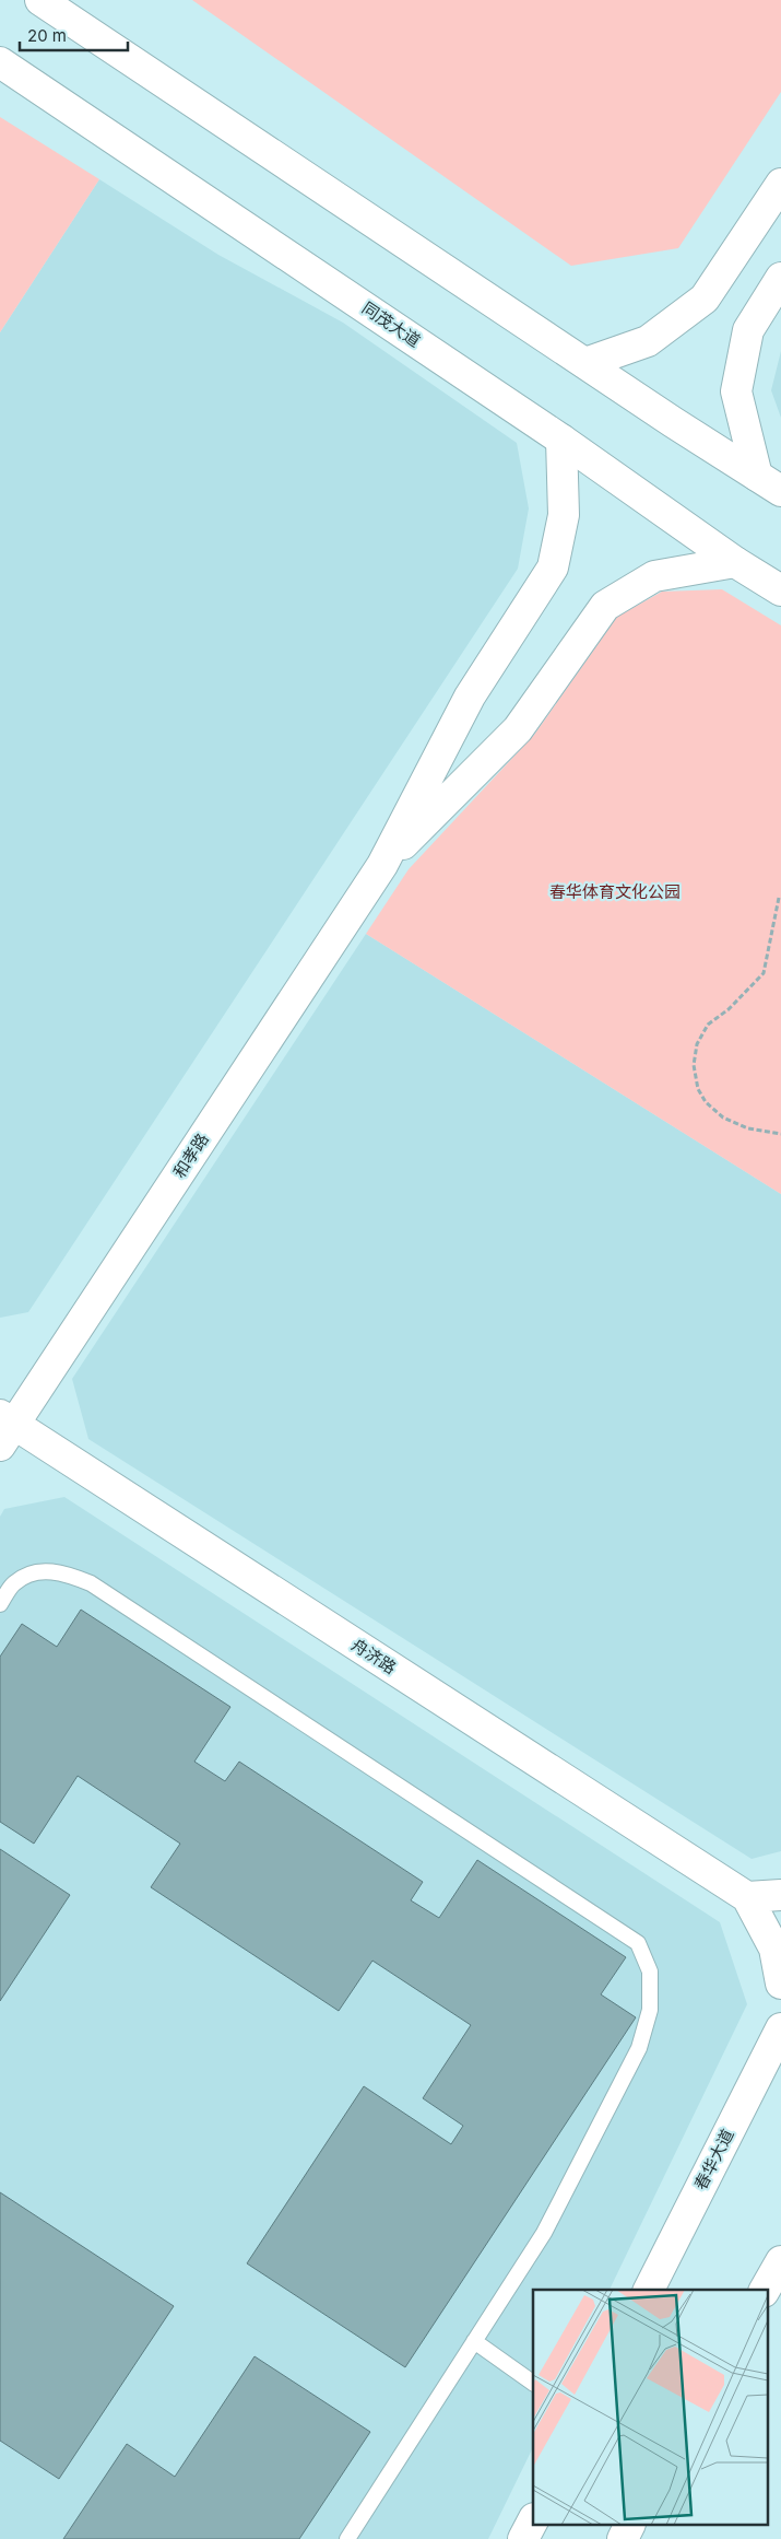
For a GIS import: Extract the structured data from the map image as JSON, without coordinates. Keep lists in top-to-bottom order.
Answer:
{
  "streets": {
    "street": [
      "同茂大道",
      "和孝路",
      "舟济路",
      "春华大道"
    ]
  },
  "crossings": [
    ["和孝路", "舟济路"]
  ],
  "parks": ["春华体育文化公园"],
  "scale_bar": "20 m"
}
